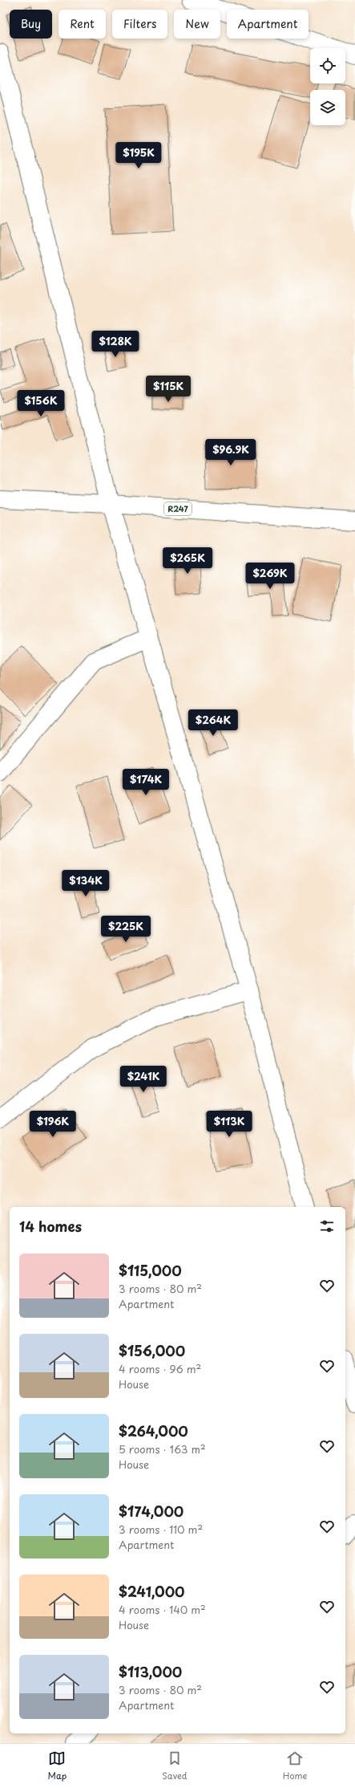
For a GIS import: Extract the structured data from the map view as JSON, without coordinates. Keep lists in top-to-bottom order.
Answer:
{
  "streets": {
    "street": ["R247"]
  },
  "page": {
    "chip": [
      "Buy",
      "Rent",
      "Filters",
      "New",
      "Apartment"
    ],
    "price": [
      "$195K",
      "$128K",
      "$115K",
      "$156K",
      "$96.9K",
      "$265K",
      "$269K",
      "$264K",
      "$174K",
      "$134K",
      "$225K",
      "$241K",
      "$196K",
      "$113K"
    ],
    "heading": "14 homes",
    "list": [
      {
        "name": "$115,000",
        "note": "3 rooms · 80 m² · Apartment"
      },
      {
        "name": "$156,000",
        "note": "4 rooms · 96 m² · House"
      },
      {
        "name": "$264,000",
        "note": "5 rooms · 163 m² · House"
      },
      {
        "name": "$174,000",
        "note": "3 rooms · 110 m² · Apartment"
      },
      {
        "name": "$241,000",
        "note": "4 rooms · 140 m² · House"
      },
      {
        "name": "$113,000",
        "note": "3 rooms · 80 m² · Apartment"
      }
    ],
    "tabs": ["Map", "Saved", "Home"]
  }
}
